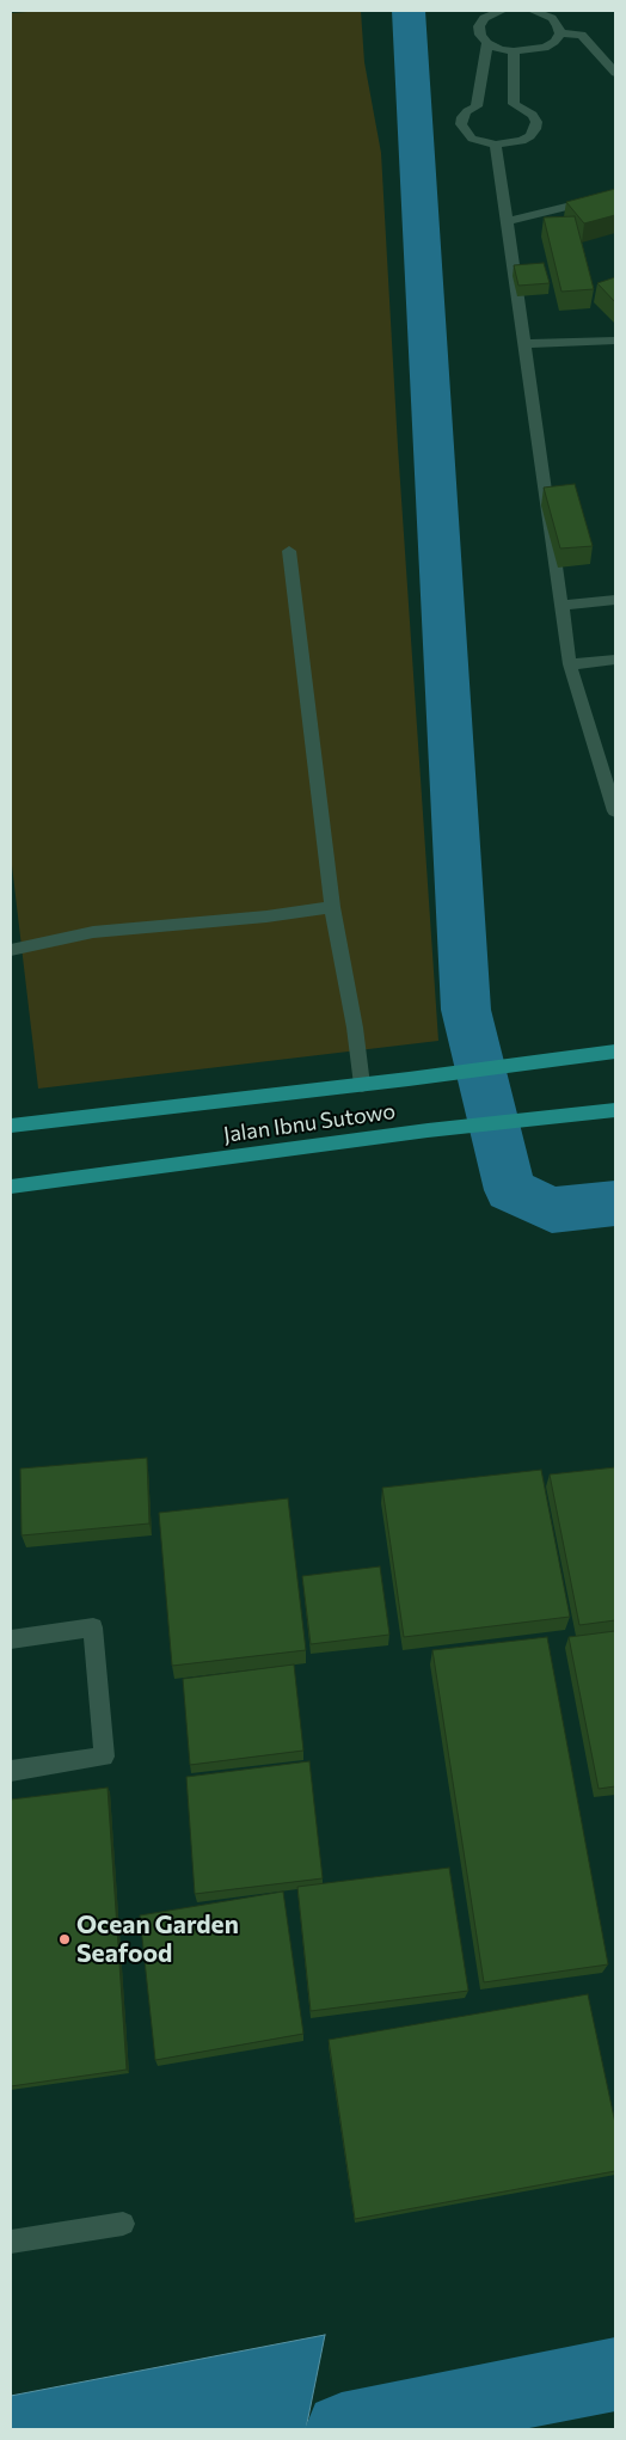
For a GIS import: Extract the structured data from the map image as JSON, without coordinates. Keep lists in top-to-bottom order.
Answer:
{
  "streets": {
    "main road": ["Jalan Ibnu Sutowo"]
  },
  "places": ["Ocean Garden Seafood"]
}
